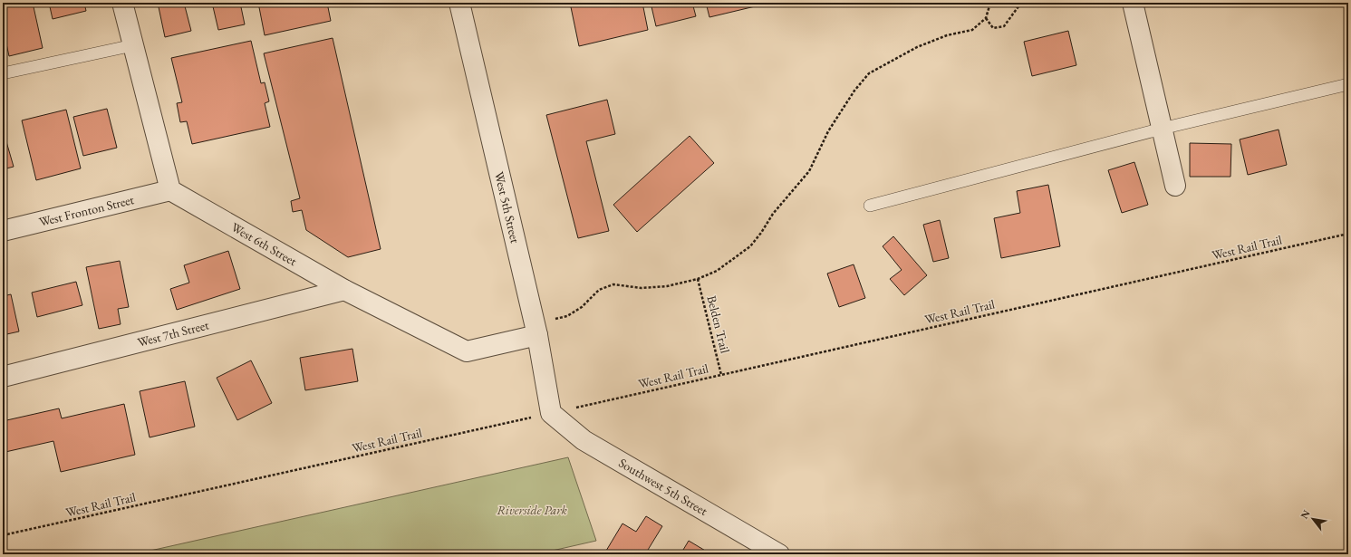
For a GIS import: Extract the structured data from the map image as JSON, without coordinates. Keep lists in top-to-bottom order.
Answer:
{
  "streets": {
    "street": [
      "West 5th Street",
      "West Fronton Street",
      "West 6th Street",
      "West 7th Street",
      "Southwest 5th Street"
    ],
    "path": ["West Rail Trail", "Belden Trail"]
  },
  "crossings": [
    ["West 5th Street", "West 6th Street"],
    ["West 5th Street", "West Rail Trail"],
    ["West 5th Street", "Southwest 5th Street"],
    ["West Fronton Street", "West 6th Street"],
    ["West 6th Street", "West 7th Street"],
    ["West Rail Trail", "Belden Trail"],
    ["West Rail Trail", "Southwest 5th Street"]
  ],
  "parks": ["Riverside Park"],
  "north": "top left"
}
